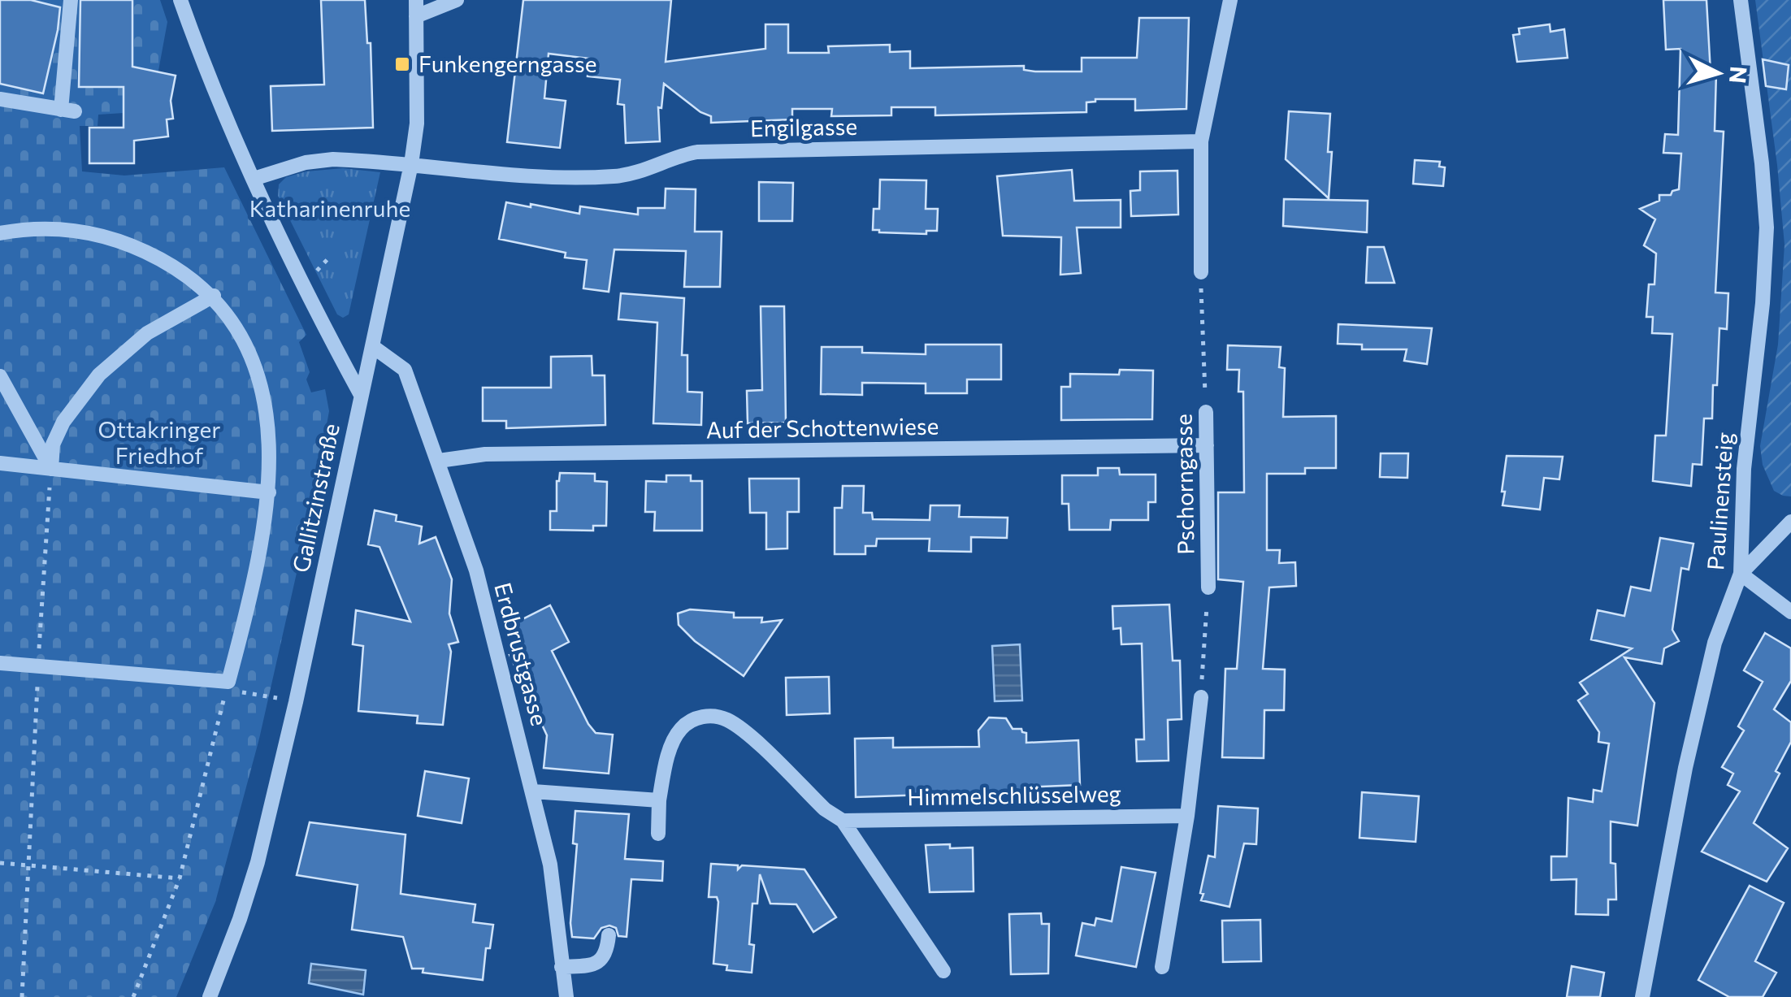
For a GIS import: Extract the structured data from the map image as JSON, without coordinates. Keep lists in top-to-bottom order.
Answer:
{
  "streets": {
    "street": [
      "Engilgasse",
      "Auf der Schottenwiese",
      "Pschorngasse",
      "Gallitzinstraße",
      "Paulinensteig",
      "Erdbrustgasse",
      "Himmelschlüsselweg"
    ]
  },
  "crossings": [
    ["Engilgasse", "Gallitzinstraße"],
    ["Auf der Schottenwiese", "Pschorngasse"],
    ["Auf der Schottenwiese", "Erdbrustgasse"],
    ["Gallitzinstraße", "Erdbrustgasse"]
  ],
  "parks": ["Katharinenruhe", "Ottakringer Friedhof"],
  "places": {
    "transit": ["Funkengerngasse"]
  },
  "north": "right"
}
